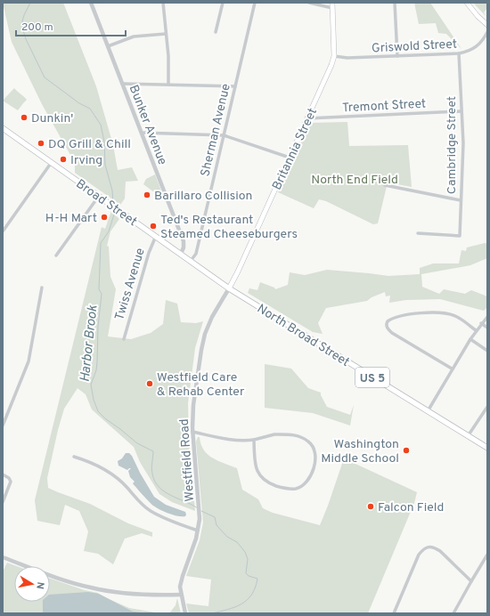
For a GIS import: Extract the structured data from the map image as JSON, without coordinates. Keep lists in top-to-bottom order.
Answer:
{
  "streets": {
    "main road": [
      "Britannia Street",
      "Broad Street",
      "North Broad Street",
      "US 5"
    ],
    "street": [
      "Griswold Street",
      "Tremont Street",
      "Bunker Avenue",
      "Sherman Avenue",
      "Cambridge Street",
      "Twiss Avenue",
      "Westfield Road"
    ]
  },
  "crossings": [
    ["Griswold Street", "Cambridge Street"],
    ["Griswold Street", "Britannia Street"],
    ["Tremont Street", "Cambridge Street"],
    ["Tremont Street", "Britannia Street"],
    ["Bunker Avenue", "Broad Street"],
    ["Sherman Avenue", "Broad Street"],
    ["Britannia Street", "Broad Street"],
    ["Britannia Street", "North Broad Street"],
    ["Britannia Street", "Westfield Road"],
    ["Broad Street", "Twiss Avenue"],
    ["Broad Street", "North Broad Street"],
    ["Broad Street", "Westfield Road"],
    ["North Broad Street", "Westfield Road"]
  ],
  "water": ["Harbor Brook"],
  "parks": ["North End Field"],
  "places": [
    "Dunkin'",
    "DQ Grill & Chill",
    "Irving",
    "Barillaro Collision",
    "H-H Mart",
    "Ted's Restaurant Steamed Cheeseburgers",
    "Westfield Care & Rehab Center",
    "Washington Middle School",
    "Falcon Field"
  ],
  "scale_bar": "200 m",
  "north": "right"
}
